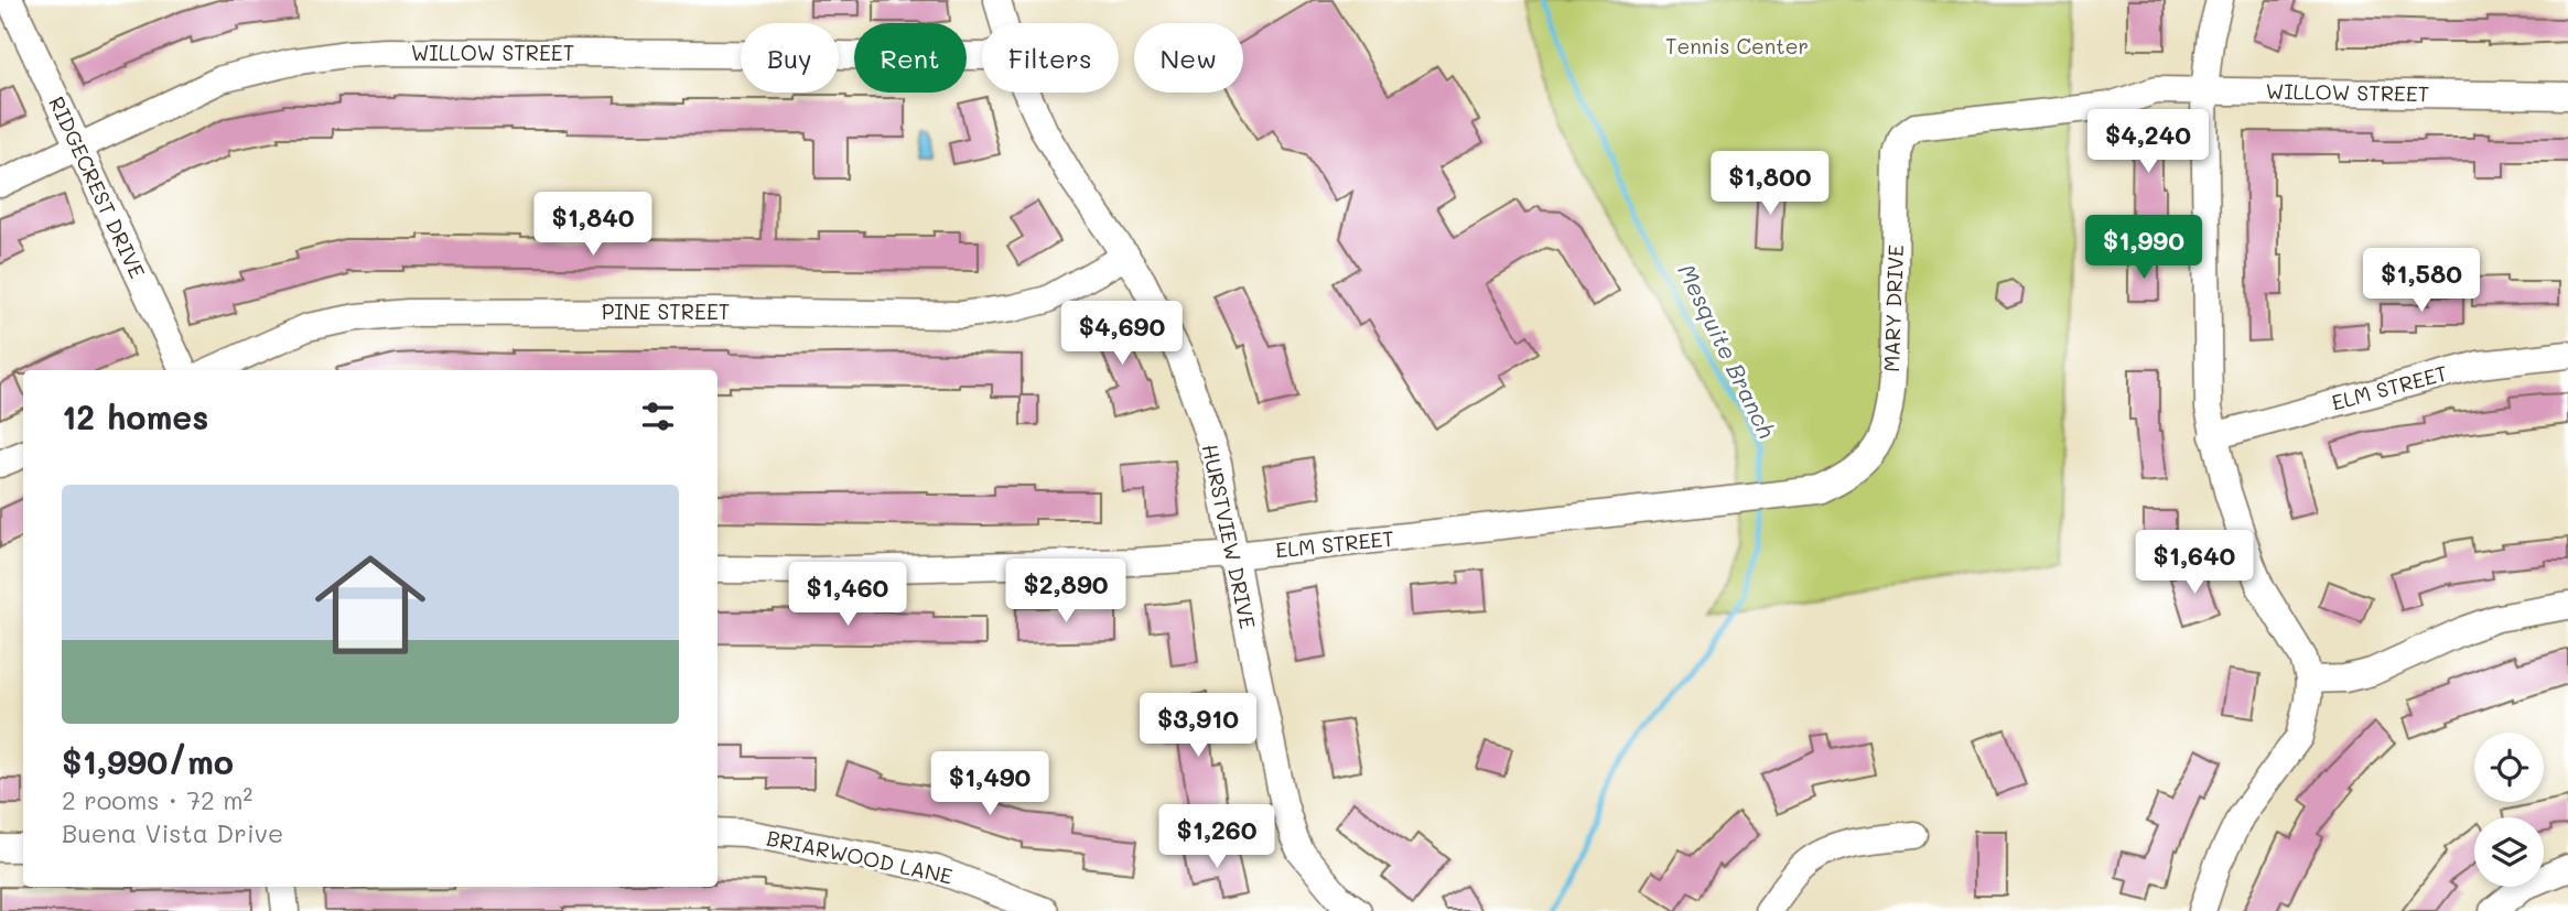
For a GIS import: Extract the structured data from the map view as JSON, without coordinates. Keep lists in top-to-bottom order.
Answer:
{
  "streets": {
    "street": [
      "WILLOW STREET",
      "RIDGECREST DRIVE",
      "MARY DRIVE",
      "PINE STREET",
      "ELM STREET",
      "HURSTVIEW DRIVE",
      "BRIARWOOD LANE"
    ]
  },
  "crossings": [
    ["WILLOW STREET", "RIDGECREST DRIVE"],
    ["WILLOW STREET", "MARY DRIVE"],
    ["MARY DRIVE", "ELM STREET"],
    ["PINE STREET", "HURSTVIEW DRIVE"],
    ["ELM STREET", "HURSTVIEW DRIVE"]
  ],
  "water": ["Mesquite Branch"],
  "parks": ["Tennis Center"],
  "page": {
    "chip": [
      "Buy",
      "Rent",
      "Filters",
      "New"
    ],
    "price": [
      "$4,240",
      "$1,800",
      "$1,840",
      "$1,990",
      "$1,580",
      "$4,690",
      "$1,640",
      "$2,890",
      "$1,460",
      "$3,910",
      "$1,490",
      "$1,260"
    ],
    "heading": "12 homes",
    "list": [
      {
        "name": "$1,990/mo",
        "note": "2 rooms · 72 m² · Buena Vista Drive"
      }
    ]
  }
}
